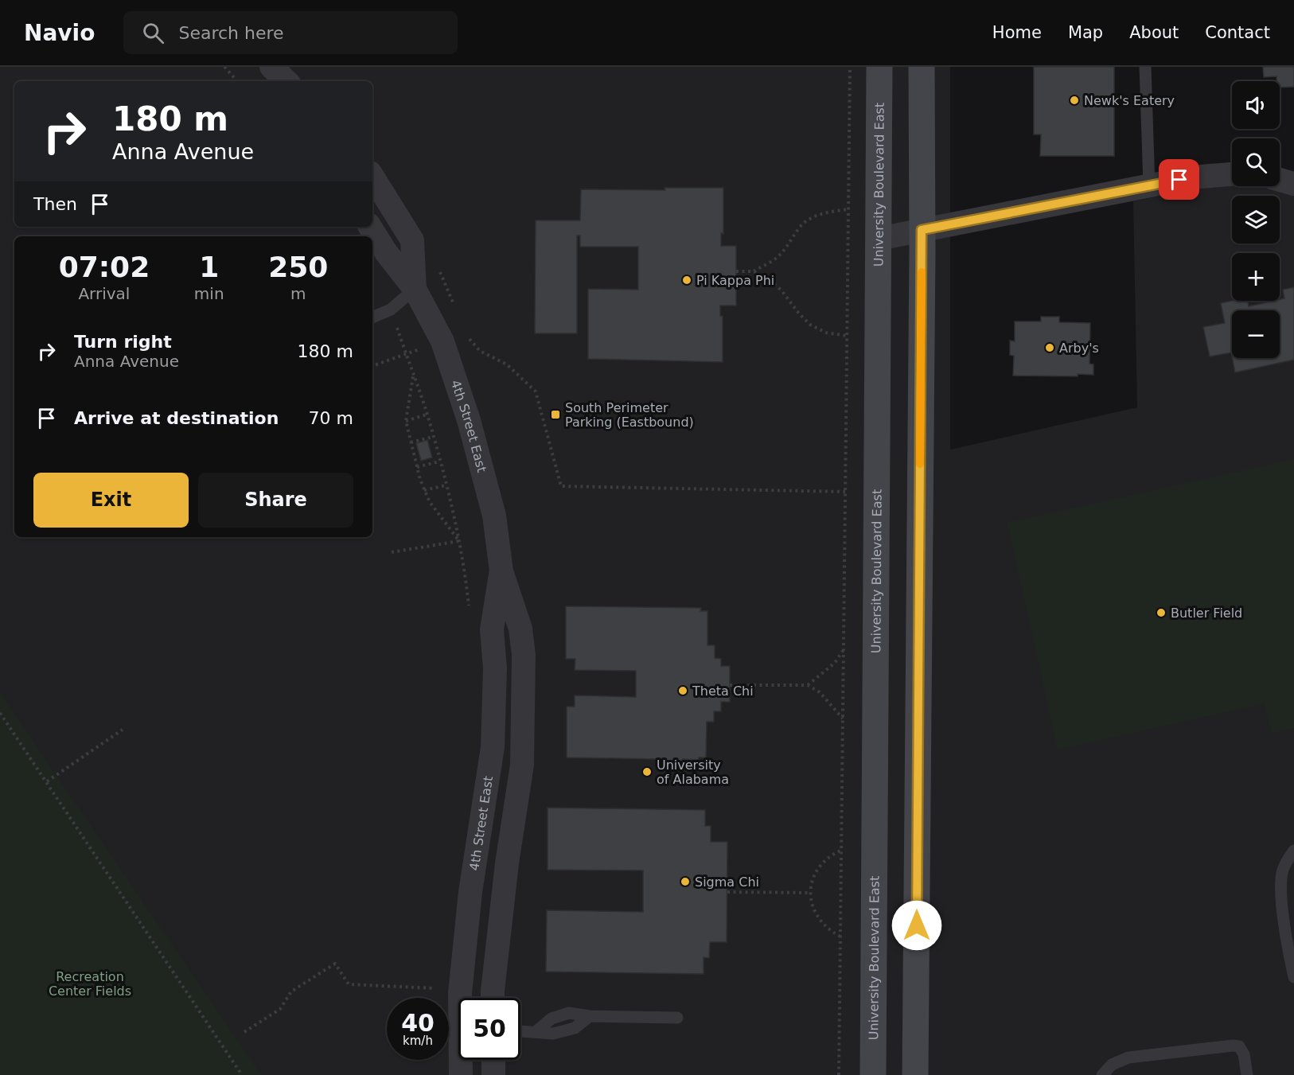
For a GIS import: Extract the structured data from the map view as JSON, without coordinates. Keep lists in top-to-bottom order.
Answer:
{
  "streets": {
    "main road": ["University Boulevard East"],
    "street": ["4th Street East"]
  },
  "parks": ["Recreation Center Fields"],
  "places": {
    "other": [
      "Newk's Eatery",
      "Pi Kappa Phi",
      "Arby's",
      "Butler Field",
      "Theta Chi",
      "University of Alabama",
      "Sigma Chi"
    ],
    "transit": ["South Perimeter Parking (Eastbound)"]
  },
  "page": {
    "header": "Navio",
    "search": "Search here",
    "nav": [
      "Home",
      "Map",
      "About",
      "Contact"
    ],
    "map_buttons": ["+", "−"],
    "turn": ["180 m", "Anna Avenue"],
    "then": "Then",
    "eta": [
      "07:02",
      "Arrival",
      "1",
      "min",
      "250",
      "m"
    ],
    "list": [
      {
        "name": "Turn right",
        "note": "Anna Avenue",
        "value": "180 m"
      },
      {
        "name": "Arrive at destination",
        "value": "70 m"
      }
    ],
    "buttons": ["Exit", "Share"],
    "speed": "40 km/h",
    "limit": "50"
  }
}
